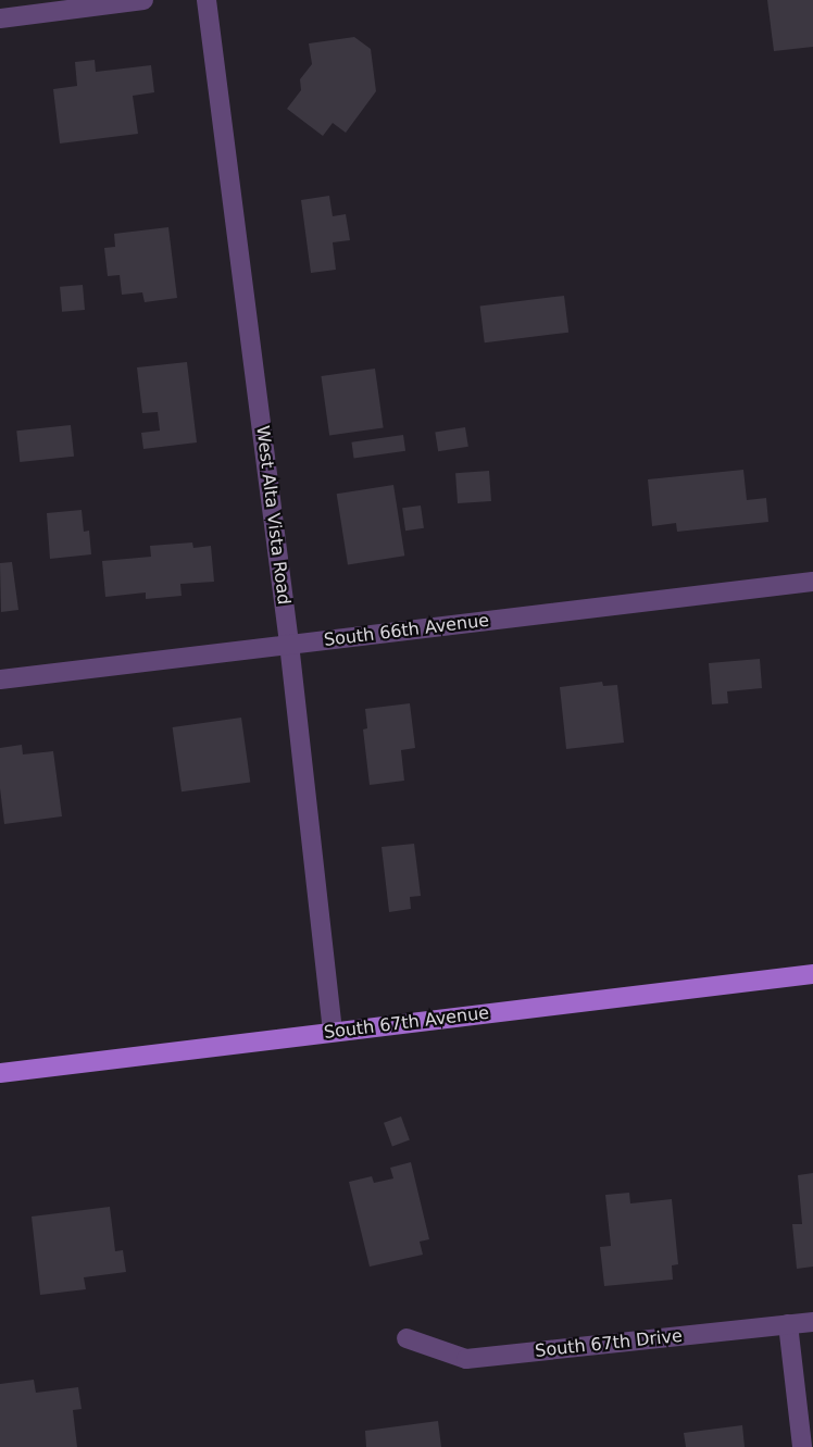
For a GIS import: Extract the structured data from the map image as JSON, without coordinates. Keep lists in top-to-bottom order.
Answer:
{
  "streets": {
    "main road": ["South 67th Avenue"],
    "street": ["West Alta Vista Road", "South 66th Avenue", "South 67th Drive"]
  },
  "crossings": [
    ["West Alta Vista Road", "South 66th Avenue"],
    ["West Alta Vista Road", "South 67th Avenue"]
  ]
}
